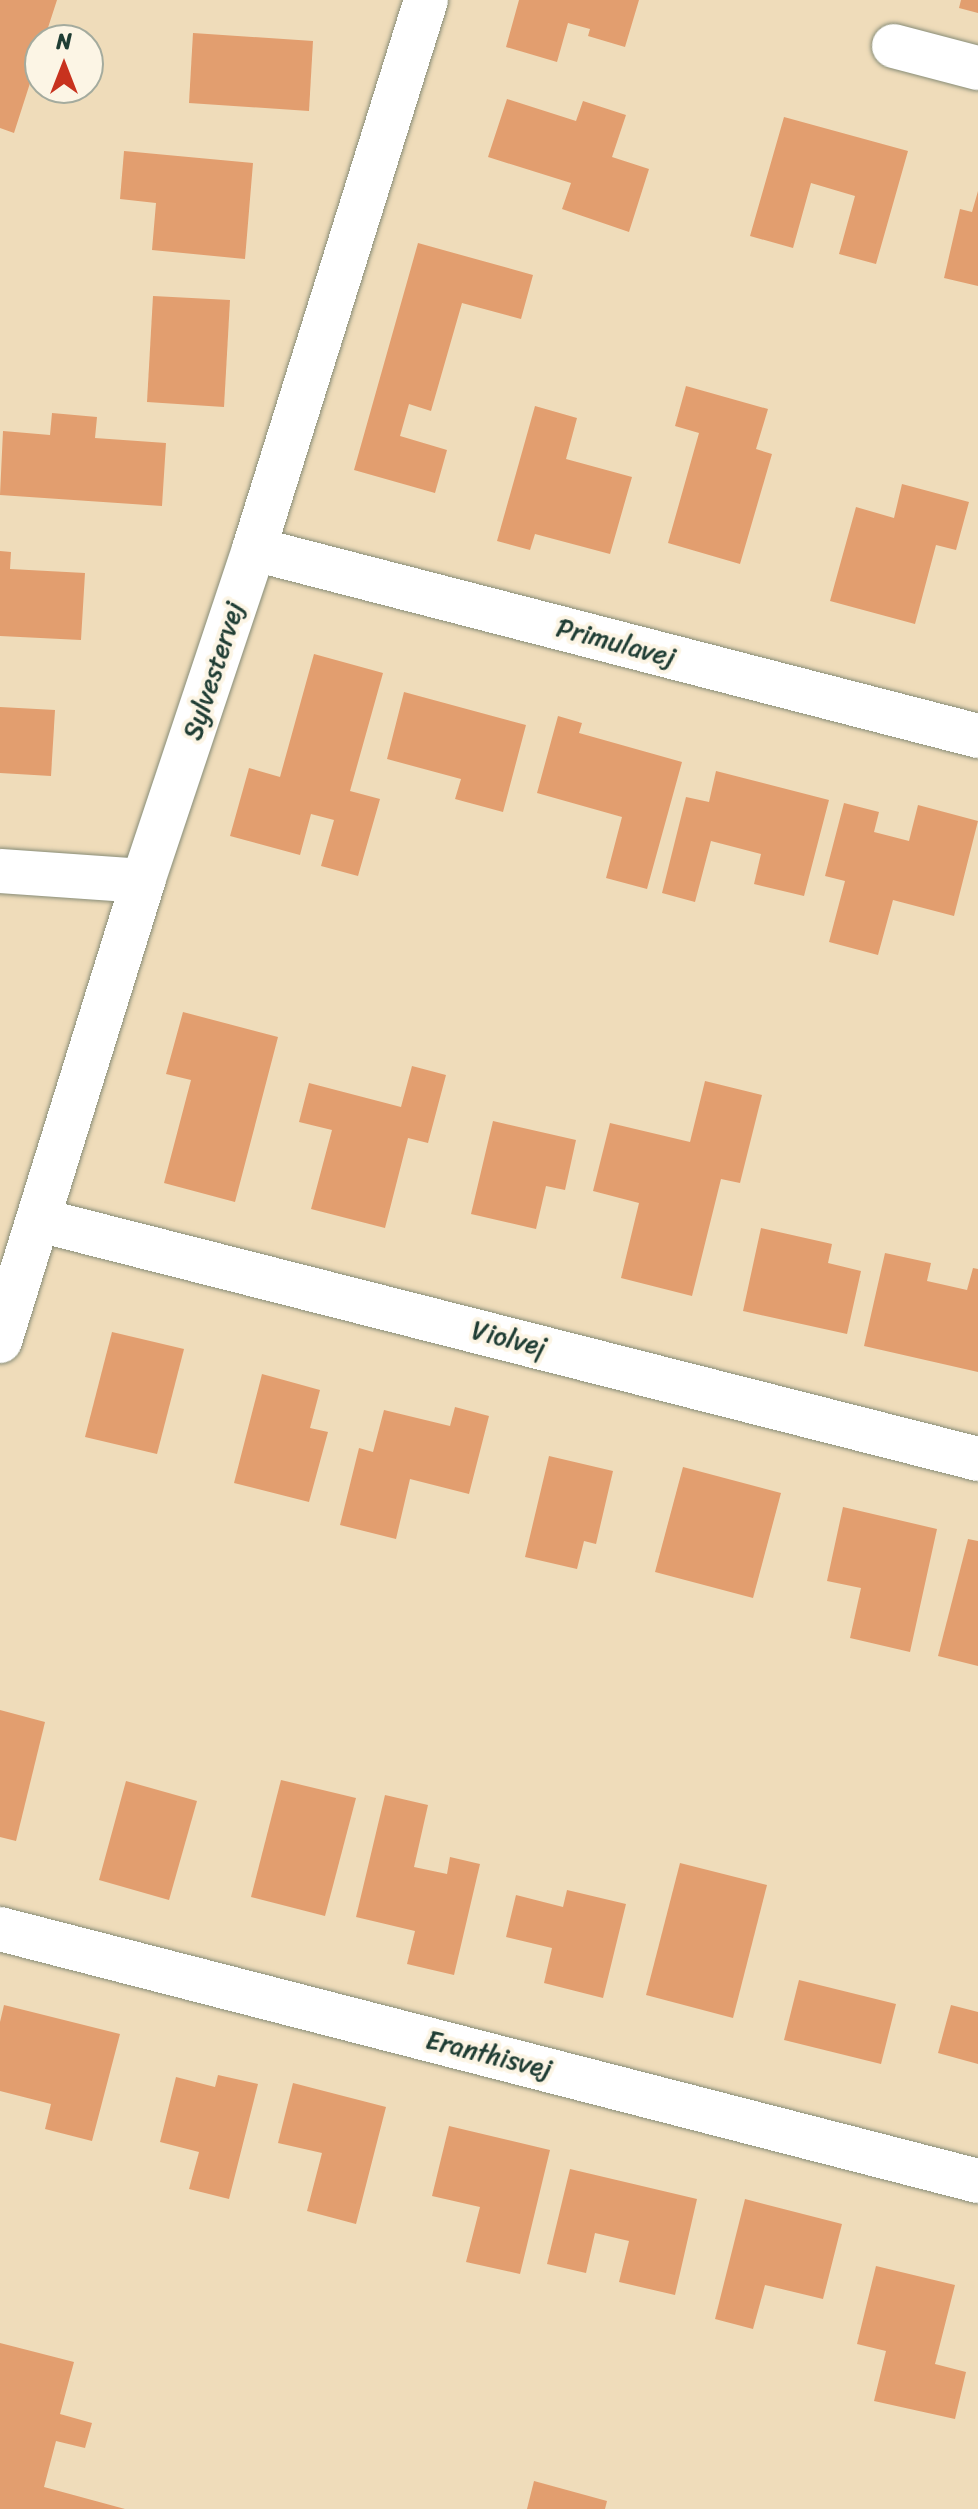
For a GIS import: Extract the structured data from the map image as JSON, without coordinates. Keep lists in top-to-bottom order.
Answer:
{
  "streets": {
    "street": [
      "Primulavej",
      "Sylvestervej",
      "Violvej",
      "Eranthisvej"
    ]
  },
  "crossings": [
    ["Primulavej", "Sylvestervej"],
    ["Sylvestervej", "Violvej"]
  ],
  "north": "top"
}
